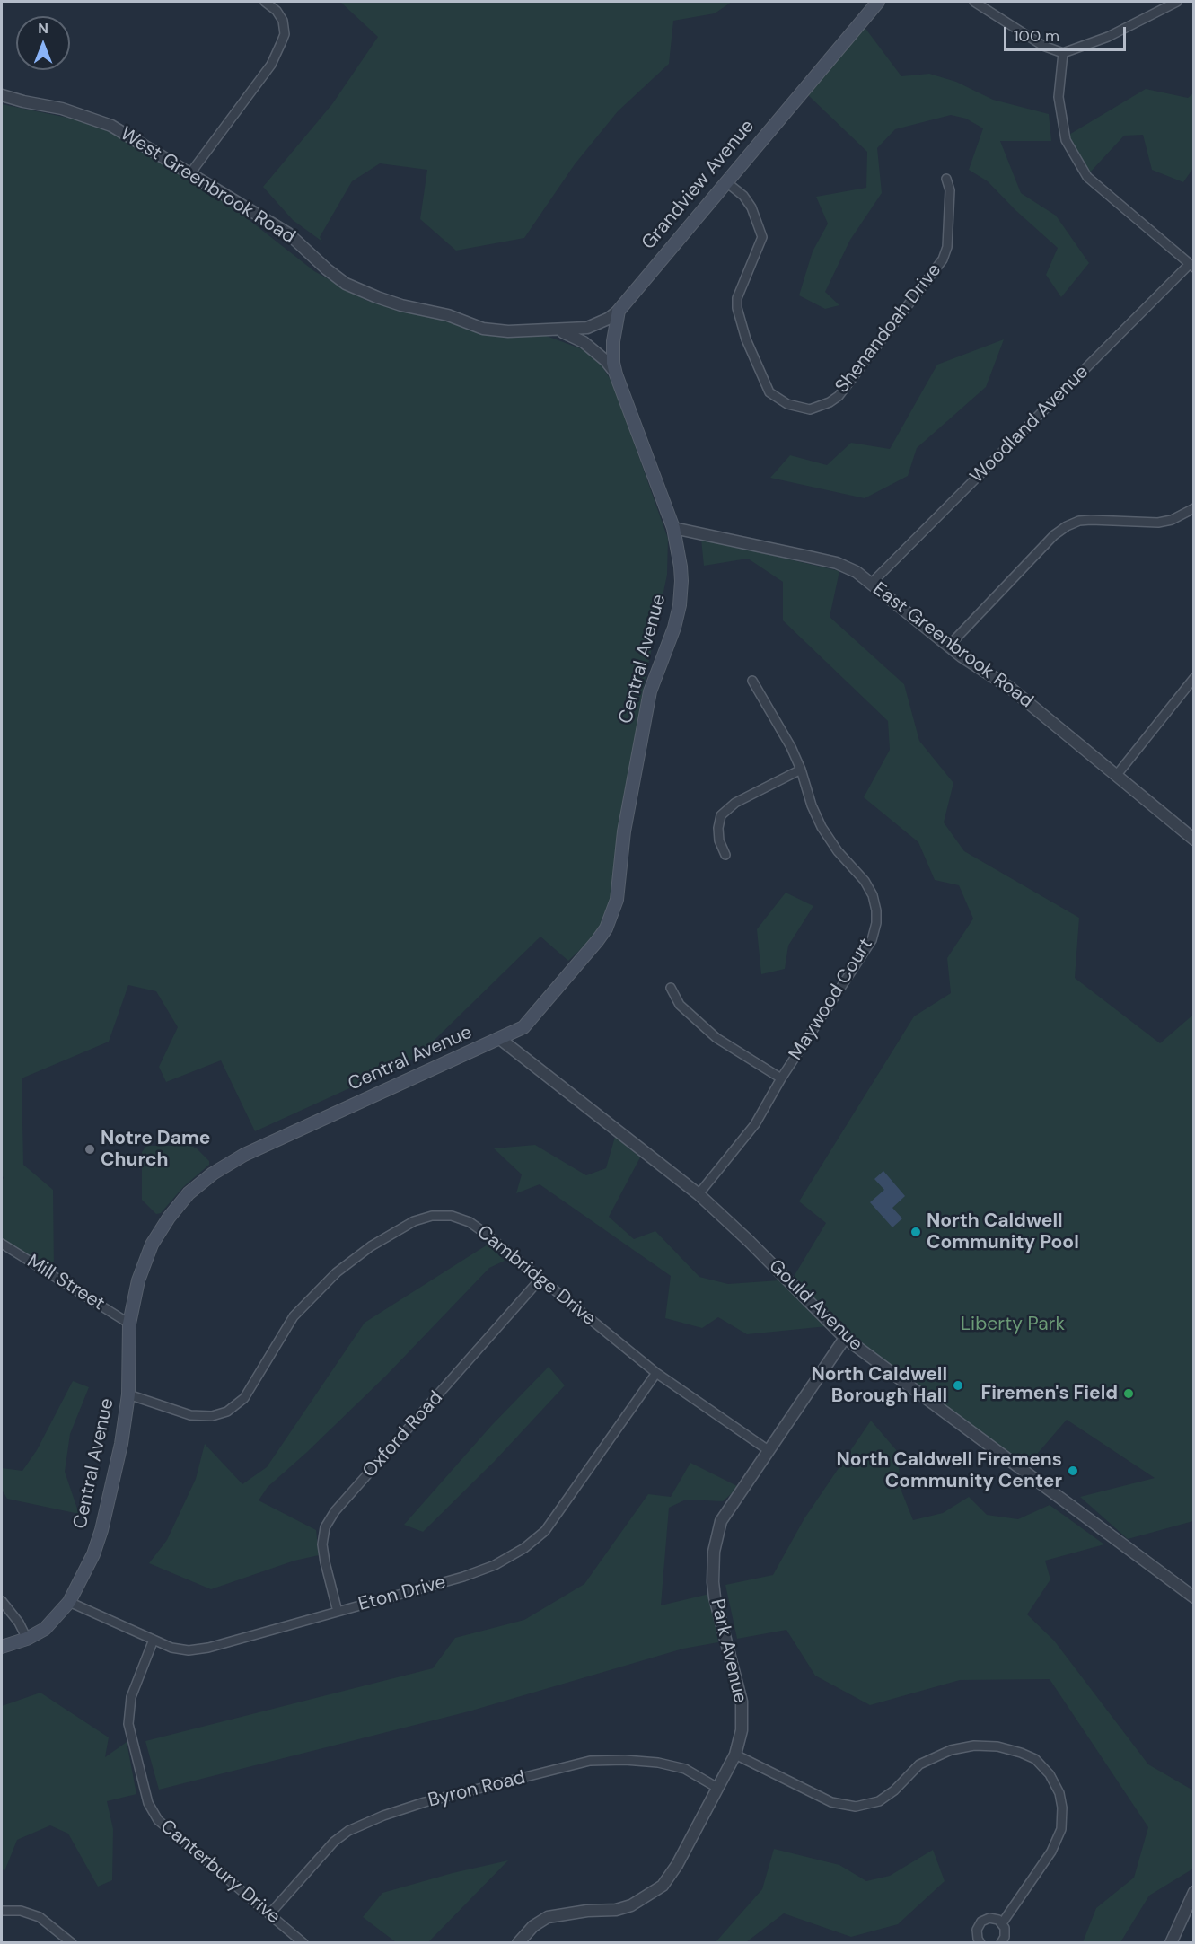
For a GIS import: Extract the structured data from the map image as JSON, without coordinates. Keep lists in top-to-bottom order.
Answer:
{
  "streets": {
    "main road": ["Grandview Avenue", "Central Avenue"],
    "street": [
      "West Greenbrook Road",
      "Shenandoah Drive",
      "Woodland Avenue",
      "East Greenbrook Road",
      "Maywood Court",
      "Cambridge Drive",
      "Mill Street",
      "Gould Avenue",
      "Oxford Road",
      "Eton Drive",
      "Park Avenue",
      "Byron Road",
      "Canterbury Drive"
    ]
  },
  "crossings": [
    ["Grandview Avenue", "West Greenbrook Road"],
    ["Grandview Avenue", "Shenandoah Drive"],
    ["Grandview Avenue", "Central Avenue"],
    ["Woodland Avenue", "East Greenbrook Road"],
    ["East Greenbrook Road", "Central Avenue"],
    ["Central Avenue", "Cambridge Drive"],
    ["Central Avenue", "Mill Street"],
    ["Central Avenue", "Gould Avenue"],
    ["Central Avenue", "Eton Drive"],
    ["Maywood Court", "Gould Avenue"],
    ["Cambridge Drive", "Oxford Road"],
    ["Cambridge Drive", "Eton Drive"],
    ["Cambridge Drive", "Park Avenue"],
    ["Gould Avenue", "Park Avenue"],
    ["Oxford Road", "Eton Drive"],
    ["Eton Drive", "Canterbury Drive"],
    ["Park Avenue", "Byron Road"],
    ["Byron Road", "Canterbury Drive"]
  ],
  "parks": ["Liberty Park"],
  "places": [
    "Notre Dame Church",
    "North Caldwell Community Pool",
    "North Caldwell Borough Hall",
    "Firemen's Field",
    "North Caldwell Firemens Community Center"
  ],
  "scale_bar": "100 m",
  "north": "top"
}
